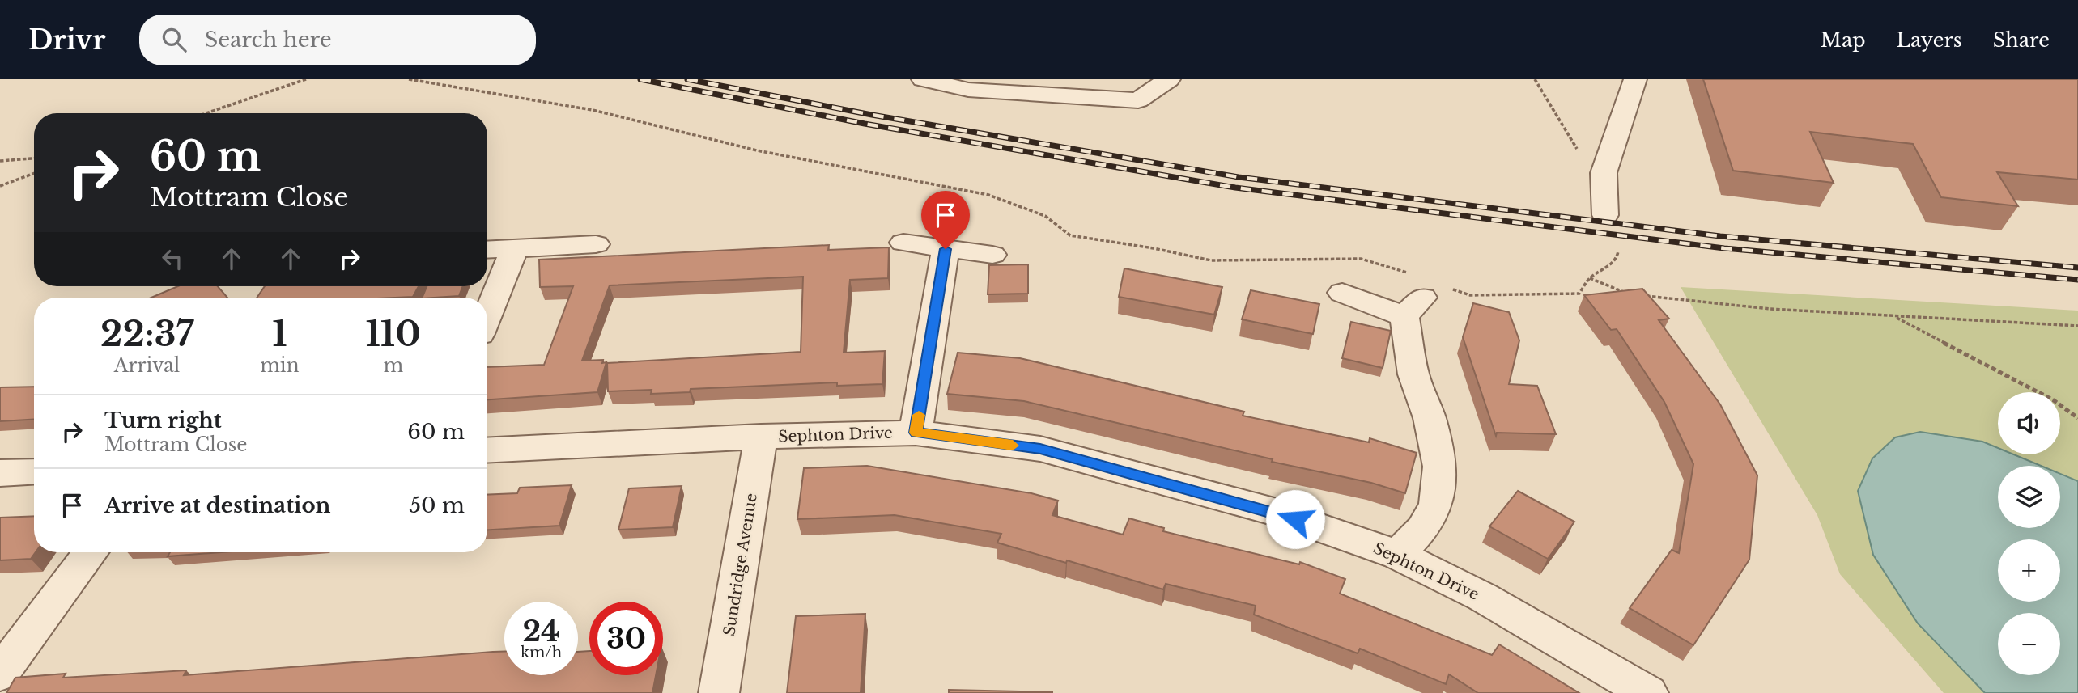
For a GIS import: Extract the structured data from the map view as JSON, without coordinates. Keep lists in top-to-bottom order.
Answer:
{
  "streets": {
    "street": ["Sephton Drive", "Sundridge Avenue"]
  },
  "crossings": [
    ["Sephton Drive", "Sundridge Avenue"]
  ],
  "page": {
    "header": "Drivr",
    "search": "Search here",
    "nav": ["Map", "Layers", "Share"],
    "turn": ["60 m", "Mottram Close"],
    "eta": [
      "22:37",
      "Arrival",
      "1",
      "min",
      "110",
      "m"
    ],
    "map_buttons": ["+", "−"],
    "list": [
      {
        "name": "Turn right",
        "note": "Mottram Close",
        "value": "60 m"
      },
      {
        "name": "Arrive at destination",
        "value": "50 m"
      }
    ],
    "speed": "24 km/h",
    "limit": "30"
  }
}
